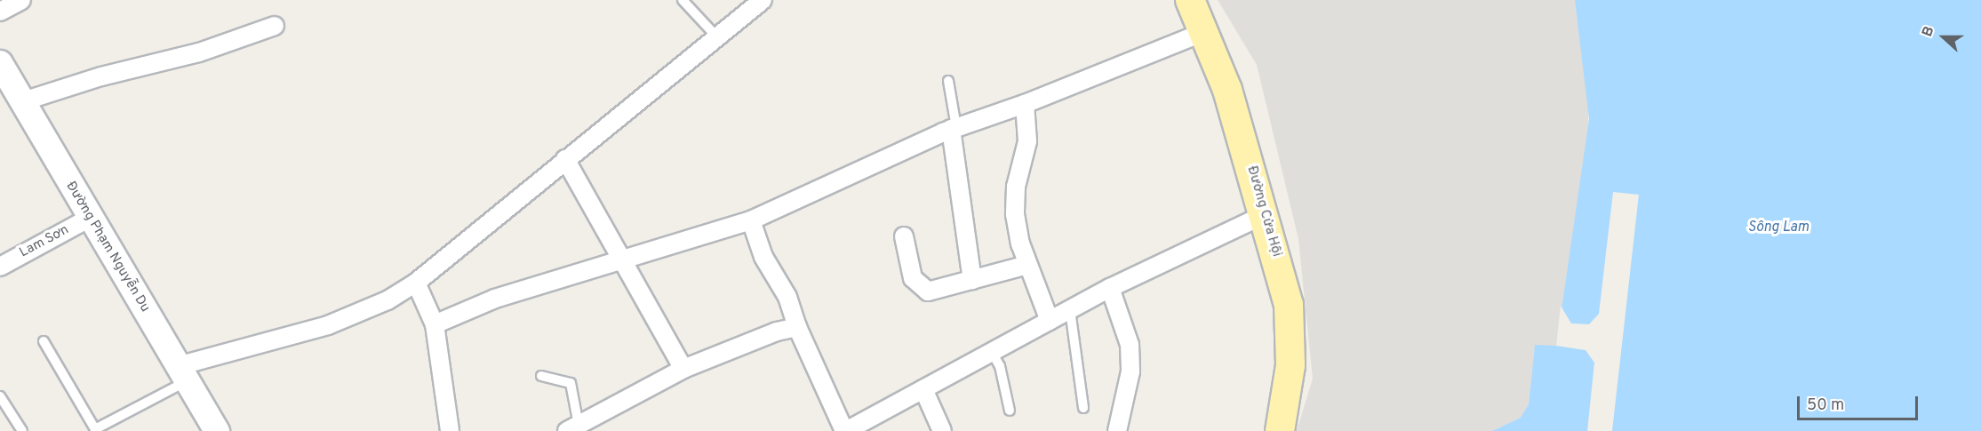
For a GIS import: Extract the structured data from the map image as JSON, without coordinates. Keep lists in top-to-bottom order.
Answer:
{
  "streets": {
    "main road": ["Đường Cửa Hội", "Đường Phạm Nguyễn Du"],
    "street": ["Lam Sơn"]
  },
  "crossings": [
    ["Lam Sơn", "Đường Phạm Nguyễn Du"]
  ],
  "water": ["Sông Lam"],
  "scale_bar": "50 m",
  "north": "left"
}
